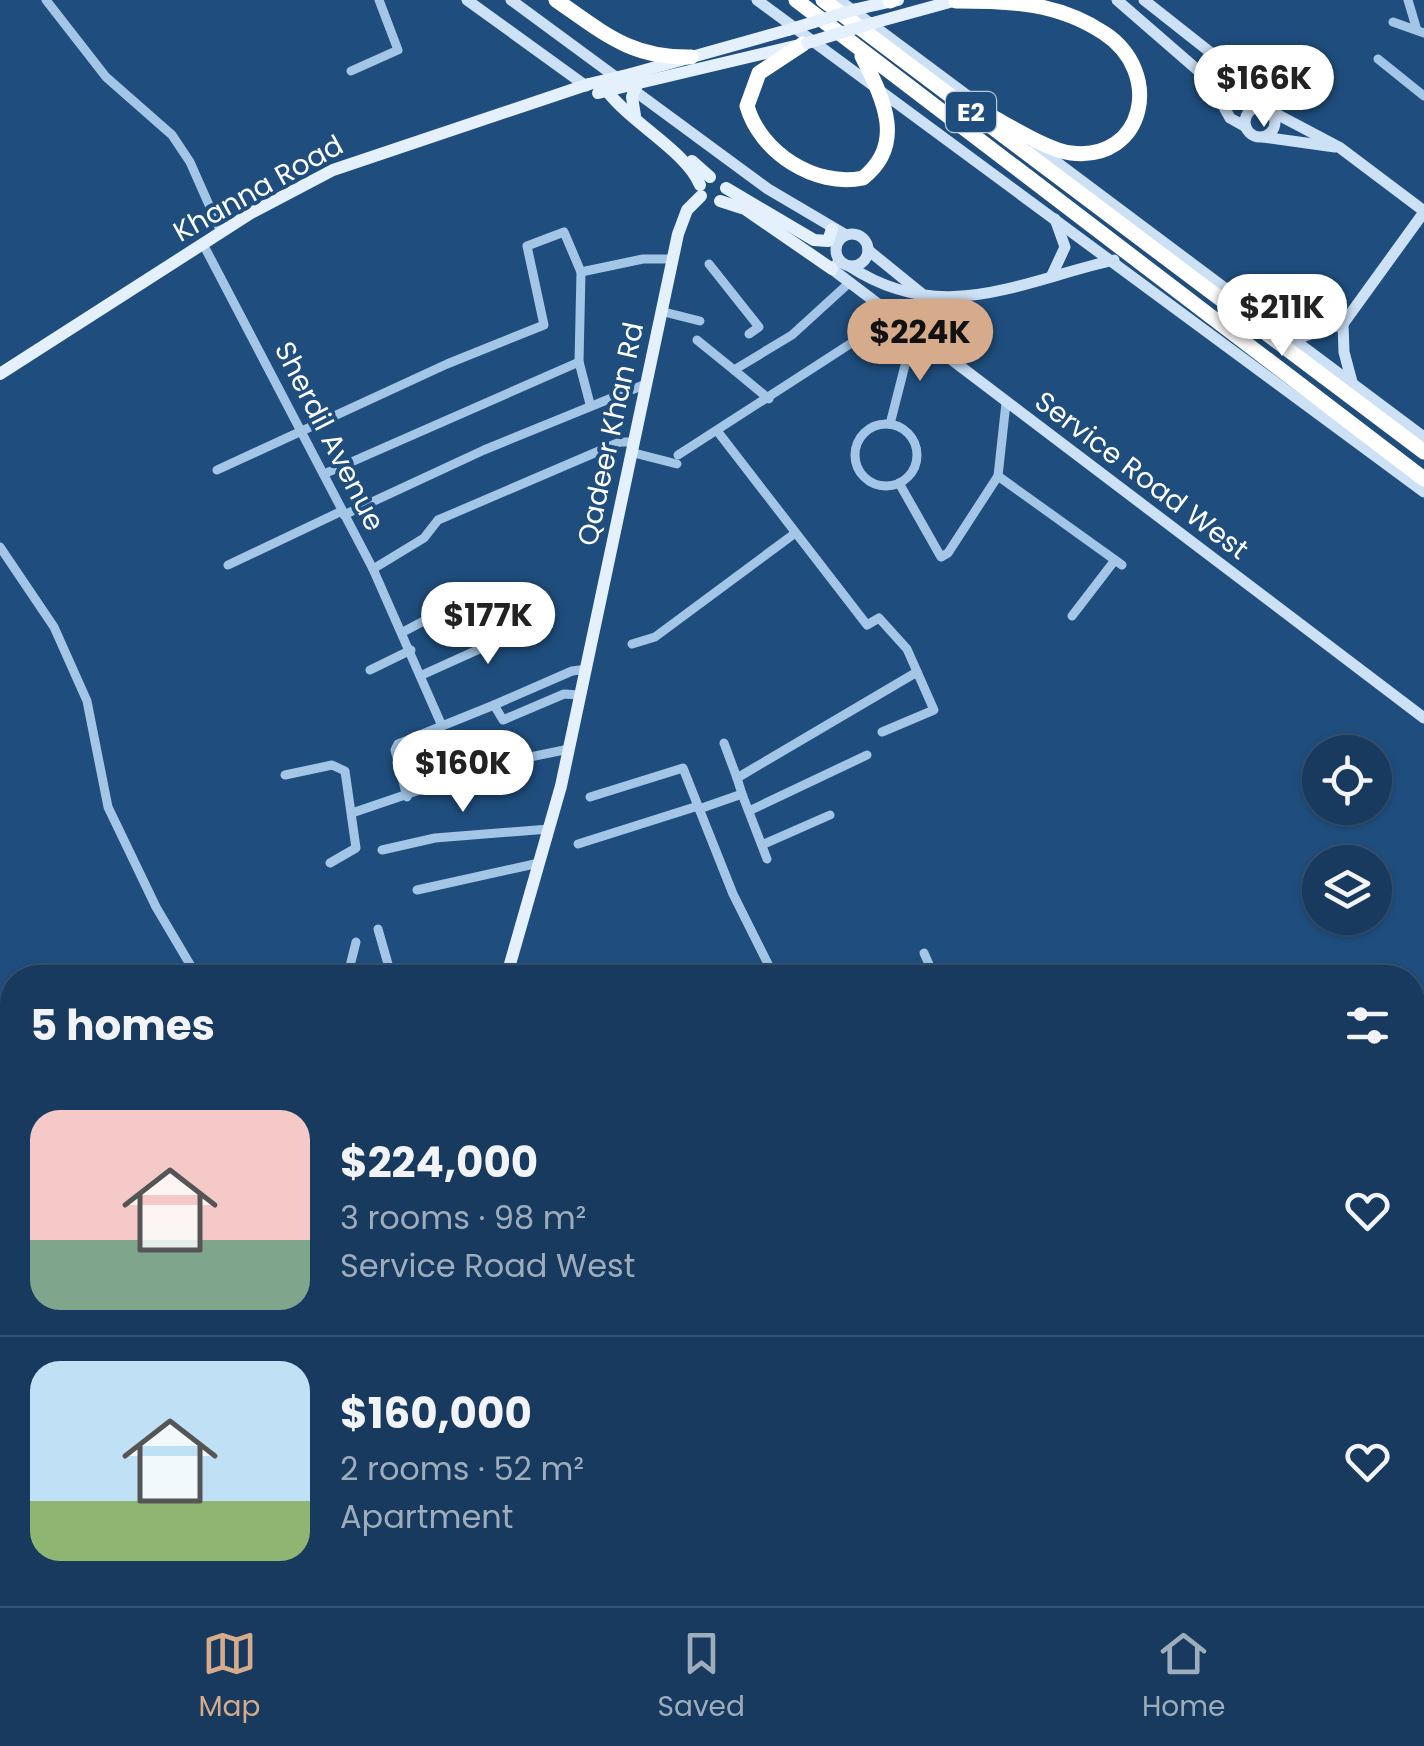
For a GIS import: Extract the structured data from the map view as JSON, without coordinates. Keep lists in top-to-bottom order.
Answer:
{
  "streets": {
    "highway": ["E2"],
    "main road": ["Khanna Road", "Qadeer Khan Rd"],
    "street": ["Sherdil Avenue", "Service Road West"]
  },
  "crossings": [
    ["Khanna Road", "Sherdil Avenue"]
  ],
  "page": {
    "price": [
      "$166K",
      "$211K",
      "$224K",
      "$177K",
      "$160K"
    ],
    "heading": "5 homes",
    "list": [
      {
        "name": "$224,000",
        "note": "3 rooms · 98 m² · Service Road West"
      },
      {
        "name": "$160,000",
        "note": "2 rooms · 52 m² · Apartment"
      }
    ],
    "tabs": ["Map", "Saved", "Home"]
  }
}
